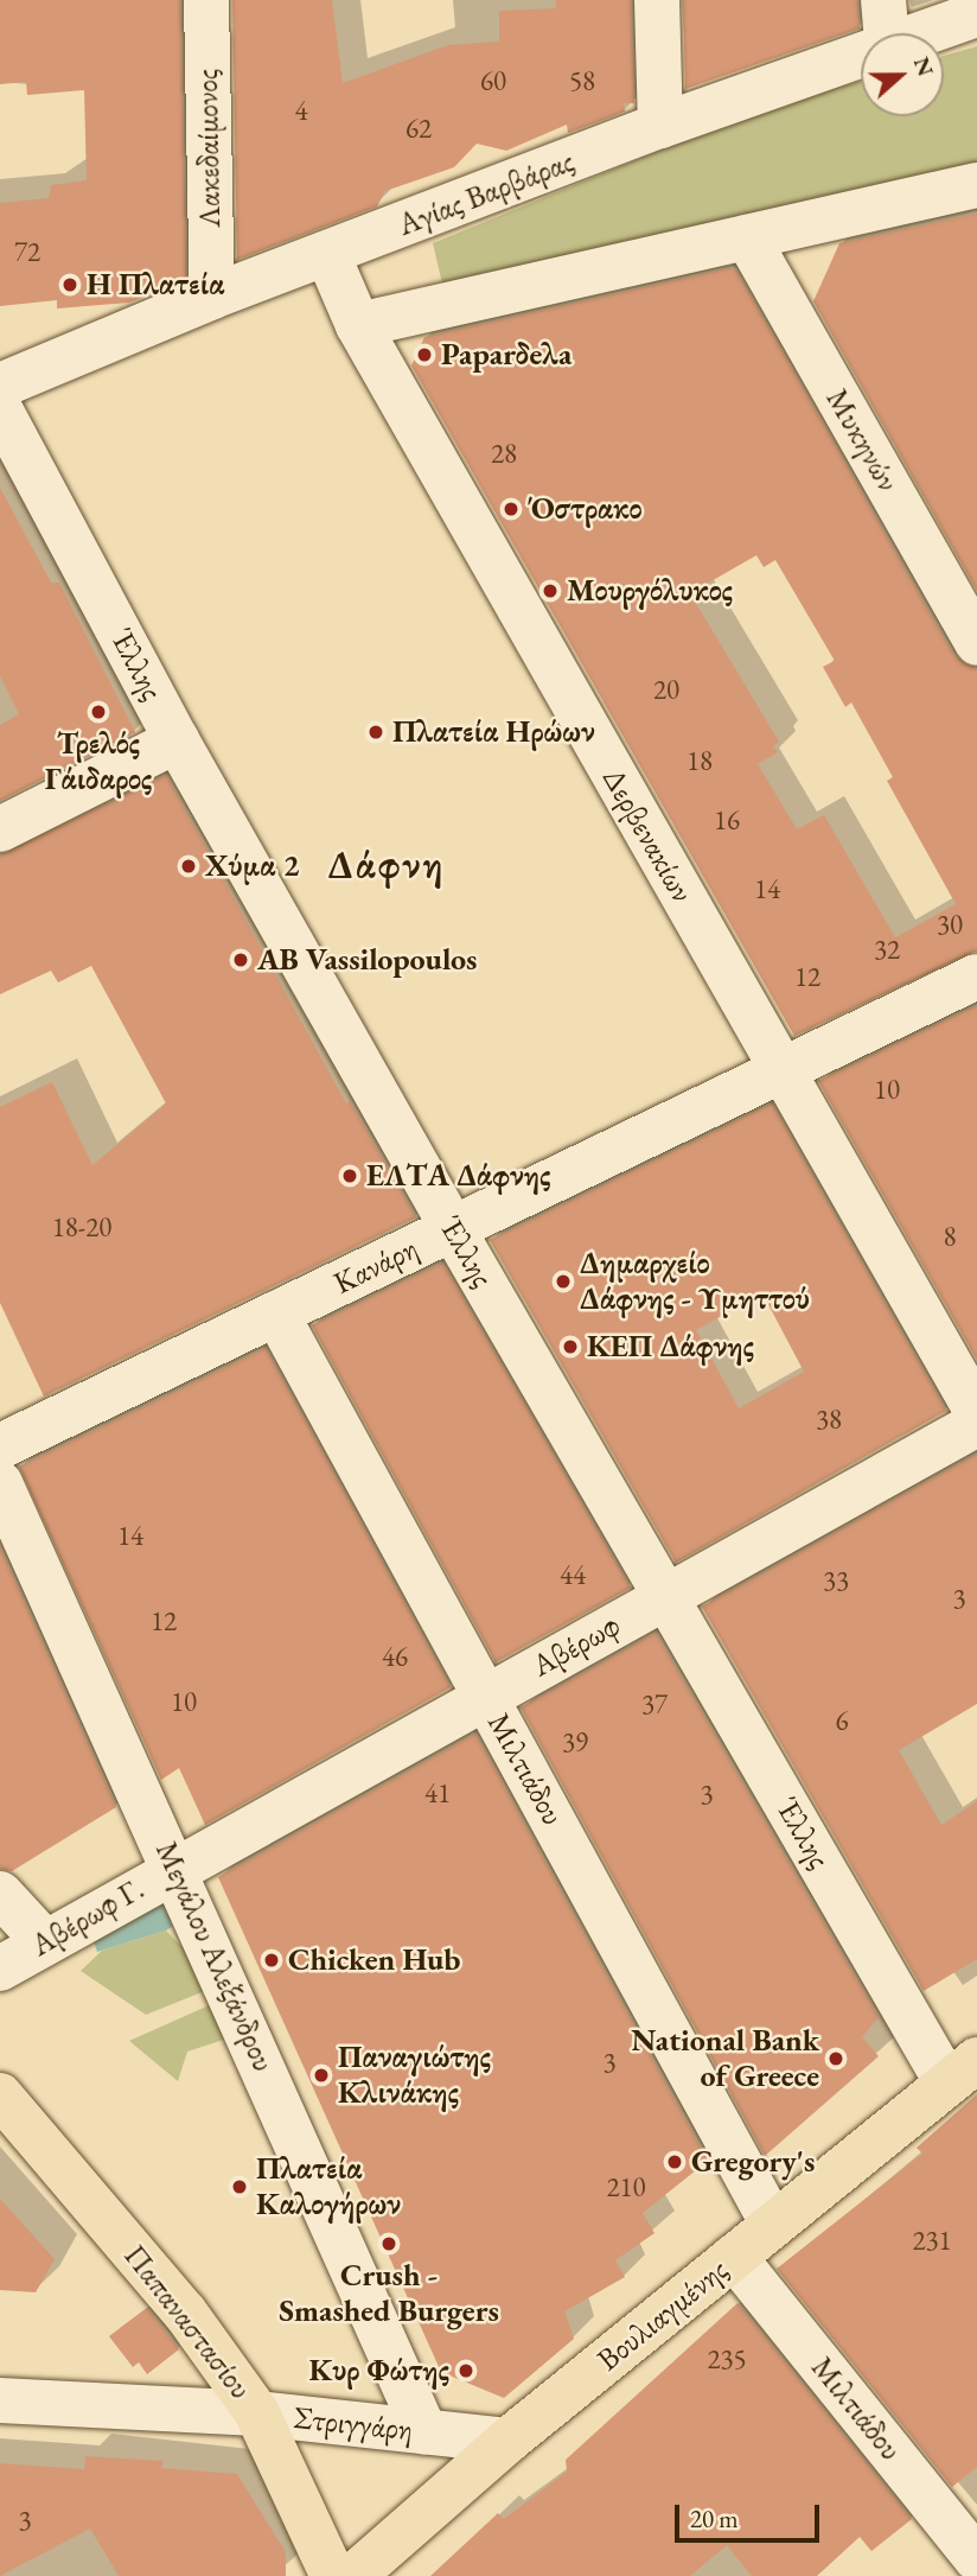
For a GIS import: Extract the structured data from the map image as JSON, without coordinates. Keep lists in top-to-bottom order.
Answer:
{
  "streets": {
    "main road": ["Βουλιαγμένης", "Παπαναστασίου"],
    "street": [
      "Λακεδαίμονος",
      "Αγίας Βαρβάρας",
      "Μυκηνών",
      "Έλλης",
      "Δερβενακίων",
      "Κανάρη",
      "Αβέρωφ",
      "Μιλτιάδου",
      "Αβέρωφ Γ.",
      "Μεγάλου Αλεξάνδρου",
      "Στριγγάρη"
    ]
  },
  "crossings": [
    ["Λακεδαίμονος", "Αγίας Βαρβάρας"],
    ["Αγίας Βαρβάρας", "Δερβενακίων"],
    ["Έλλης", "Κανάρη"],
    ["Έλλης", "Αβέρωφ"],
    ["Έλλης", "Βουλιαγμένης"],
    ["Δερβενακίων", "Κανάρη"],
    ["Κανάρη", "Μιλτιάδου"],
    ["Αβέρωφ", "Μιλτιάδου"],
    ["Αβέρωφ", "Αβέρωφ Γ."],
    ["Αβέρωφ", "Μεγάλου Αλεξάνδρου"],
    ["Μιλτιάδου", "Βουλιαγμένης"],
    ["Αβέρωφ Γ.", "Μεγάλου Αλεξάνδρου"],
    ["Μεγάλου Αλεξάνδρου", "Στριγγάρη"],
    ["Βουλιαγμένης", "Στριγγάρη"],
    ["Παπαναστασίου", "Στριγγάρη"]
  ],
  "districts": ["Δάφνη"],
  "places": [
    "Η Πλατεία",
    "Paparδeλa",
    "Όστρακο",
    "Μουργόλυκος",
    "Τρελός Γάιδαρος",
    "Πλατεία Ηρώων",
    "Χύμα 2",
    "AB Vassilopoulos",
    "ΕΛΤΑ Δάφνης",
    "Δημαρχείο Δάφνης - Υμηττού",
    "ΚΕΠ Δάφνης",
    "Chicken Hub",
    "National Bank of Greece",
    "Παναγιώτης Κλινάκης",
    "Gregory's",
    "Πλατεία Καλογήρων",
    "Crush - Smashed Burgers",
    "Κυρ Φώτης"
  ],
  "house_numbers": [
    "60",
    "58",
    "4",
    "62",
    "72",
    "28",
    "20",
    "18",
    "16",
    "14",
    "30",
    "32",
    "12",
    "10",
    "18-20",
    "8",
    "38",
    "14",
    "44",
    "33",
    "3",
    "12",
    "46",
    "10",
    "37",
    "6",
    "39",
    "41",
    "3",
    "3",
    "210",
    "231",
    "235",
    "3"
  ],
  "scale_bar": "20 m",
  "north": "right"
}
